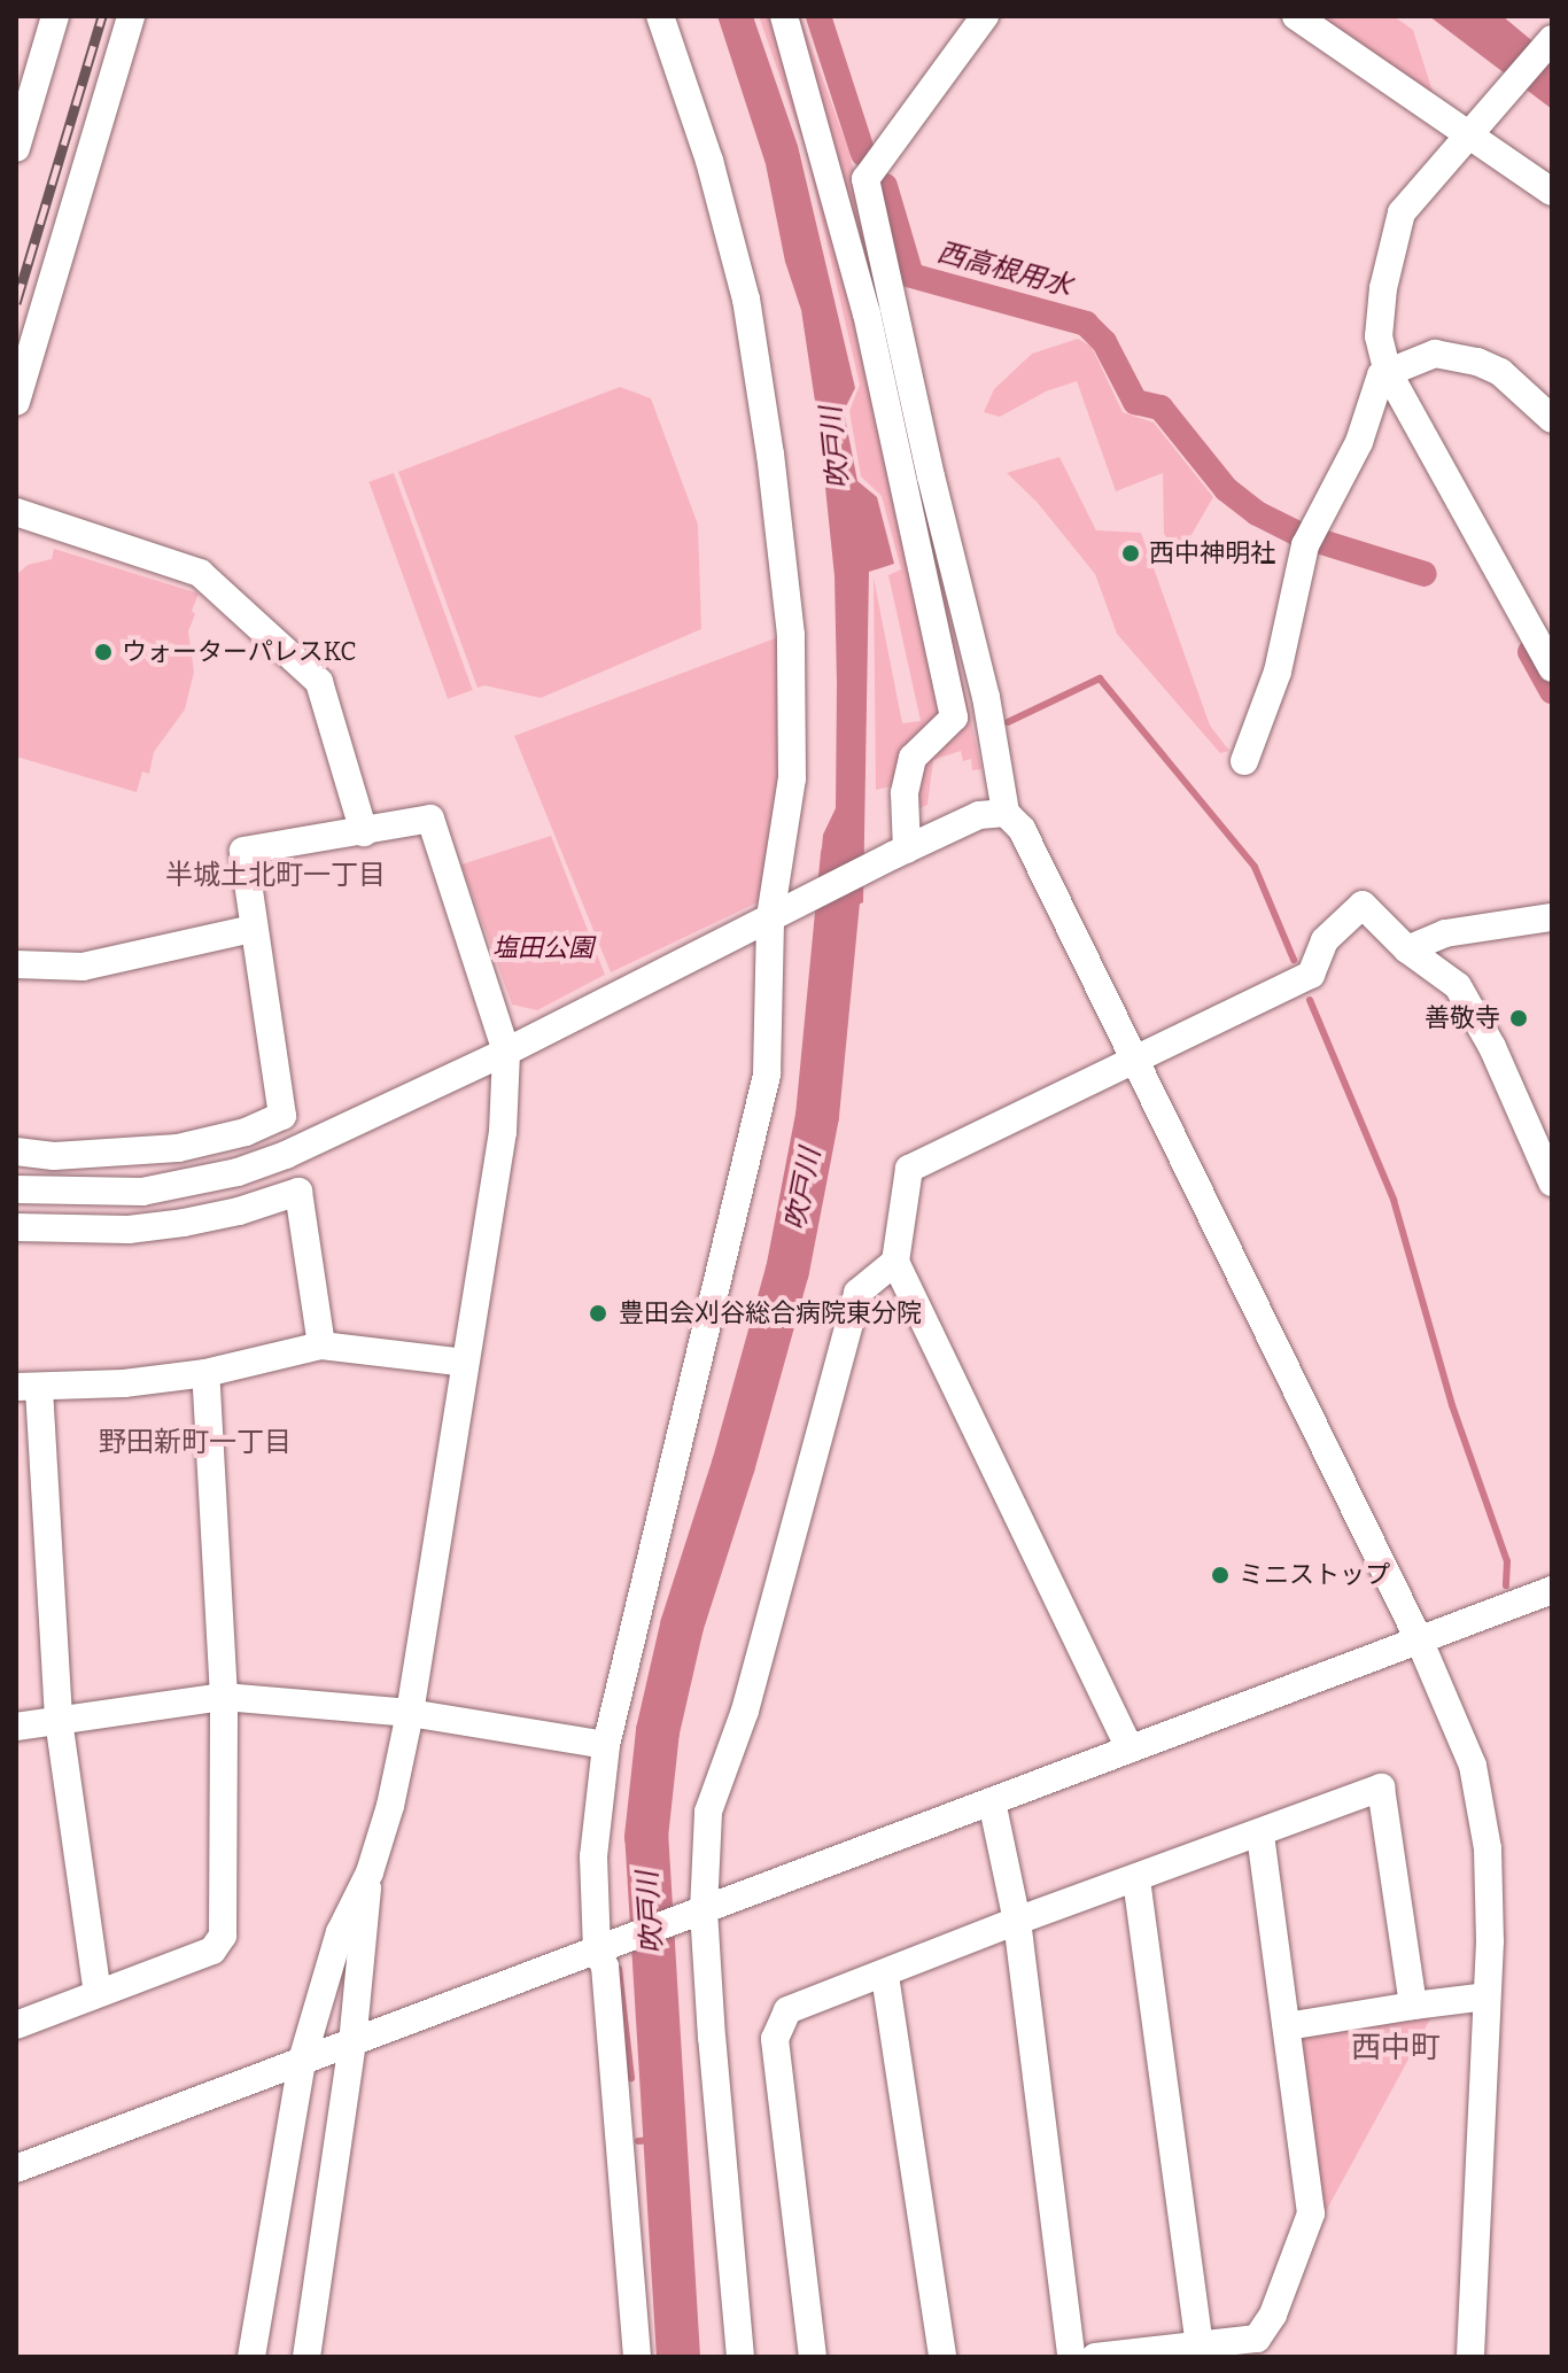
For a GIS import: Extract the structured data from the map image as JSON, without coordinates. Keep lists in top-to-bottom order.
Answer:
{
  "districts": ["半城土北町一丁目", "野田新町一丁目", "西中町"],
  "water": ["西高根用水", "吹戸川"],
  "parks": ["塩田公園"],
  "places": [
    "西中神明社",
    "ウォーターパレスKC",
    "善敬寺",
    "豊田会刈谷総合病院東分院",
    "ミニストップ"
  ]
}
